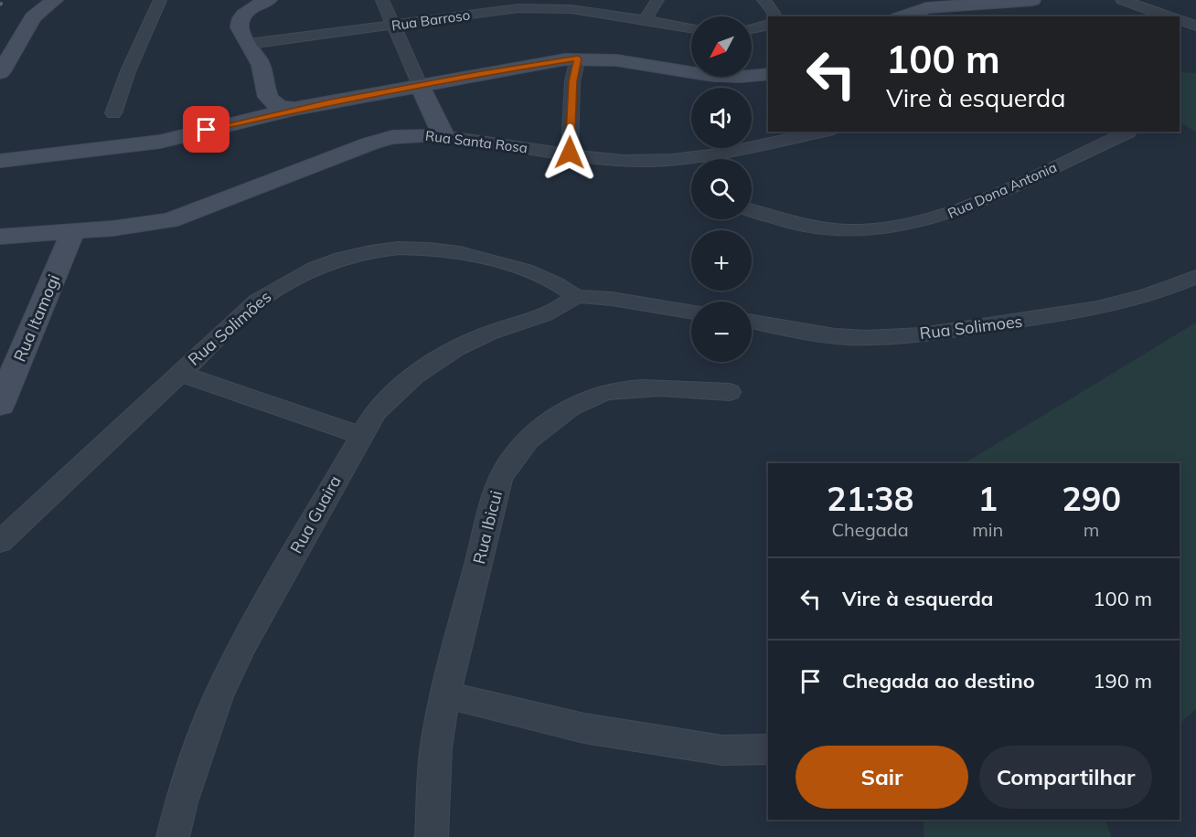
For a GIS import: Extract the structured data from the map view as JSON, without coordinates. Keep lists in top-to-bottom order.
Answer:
{
  "streets": {
    "main road": ["Rua Santa Rosa", "Rua Itamogi"],
    "street": [
      "Rua Barroso",
      "Rua Dona Antonia",
      "Rua Solimoes",
      "Rua Solimões",
      "Rua Guaira",
      "Rua Ibicui"
    ]
  },
  "crossings": [
    ["Rua Santa Rosa", "Rua Itamogi"],
    ["Rua Solimões", "Rua Guaira"]
  ],
  "north": "bottom left",
  "page": {
    "map_buttons": ["+", "−"],
    "turn": ["100 m", "Vire à esquerda"],
    "eta": [
      "21:38",
      "Chegada",
      "1",
      "min",
      "290",
      "m"
    ],
    "list": [
      {
        "name": "Vire à esquerda",
        "value": "100 m"
      },
      {
        "name": "Chegada ao destino",
        "value": "190 m"
      }
    ],
    "buttons": ["Sair", "Compartilhar"]
  }
}
